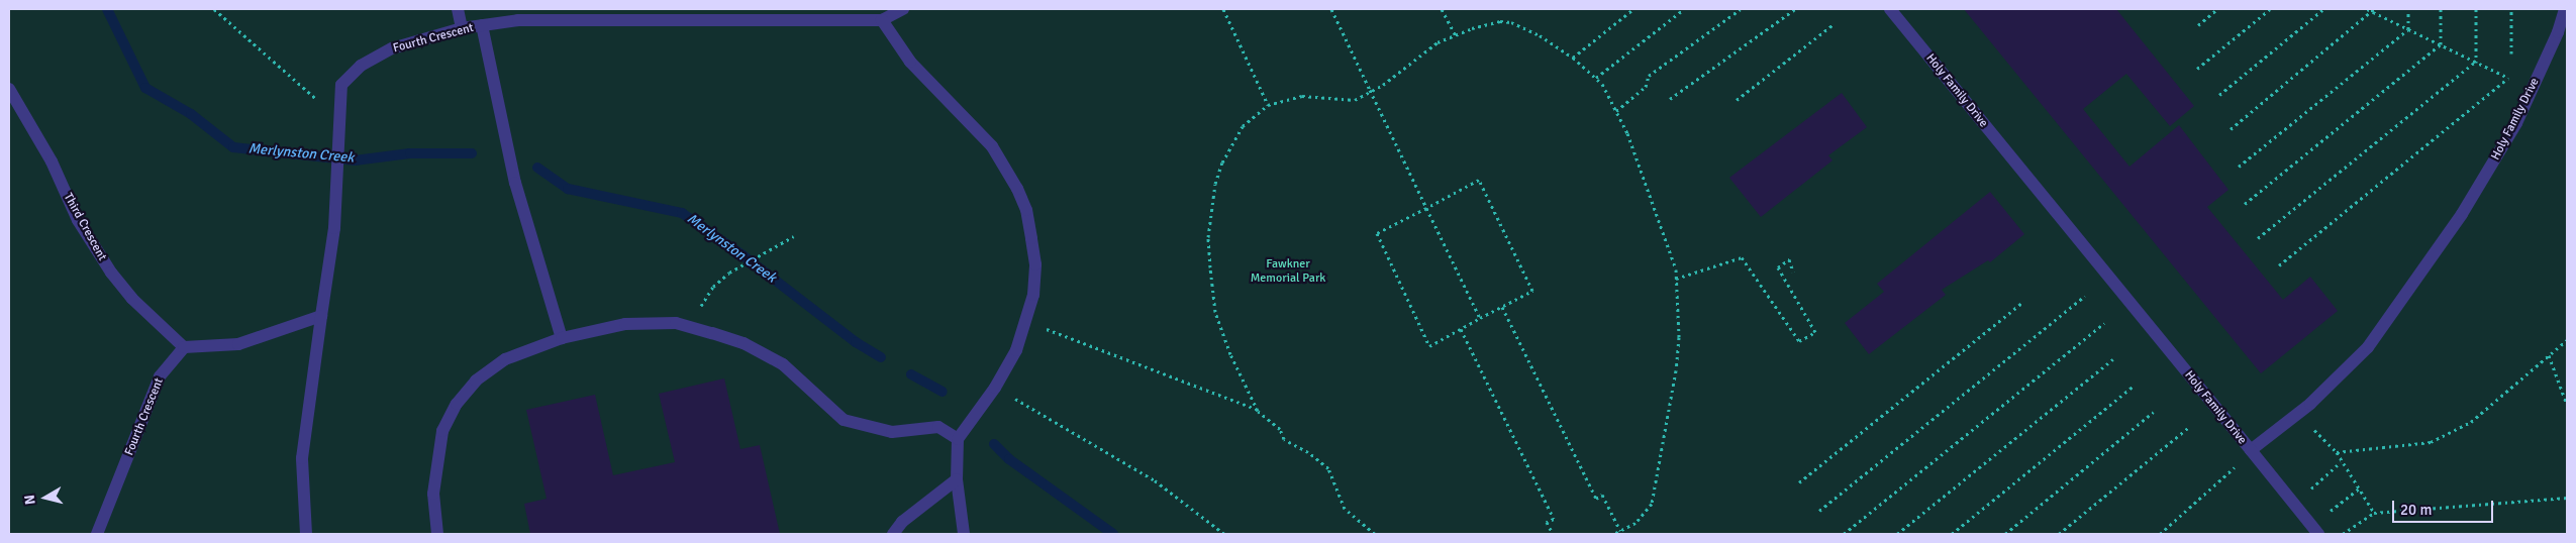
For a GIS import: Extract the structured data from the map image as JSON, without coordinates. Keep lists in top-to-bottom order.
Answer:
{
  "streets": {
    "lane": ["Fourth Crescent", "Holy Family Drive", "Third Crescent"]
  },
  "crossings": [
    ["Fourth Crescent", "Third Crescent"]
  ],
  "water": ["Merlynston Creek"],
  "parks": ["Fawkner Memorial Park"],
  "scale_bar": "20 m",
  "north": "left"
}
